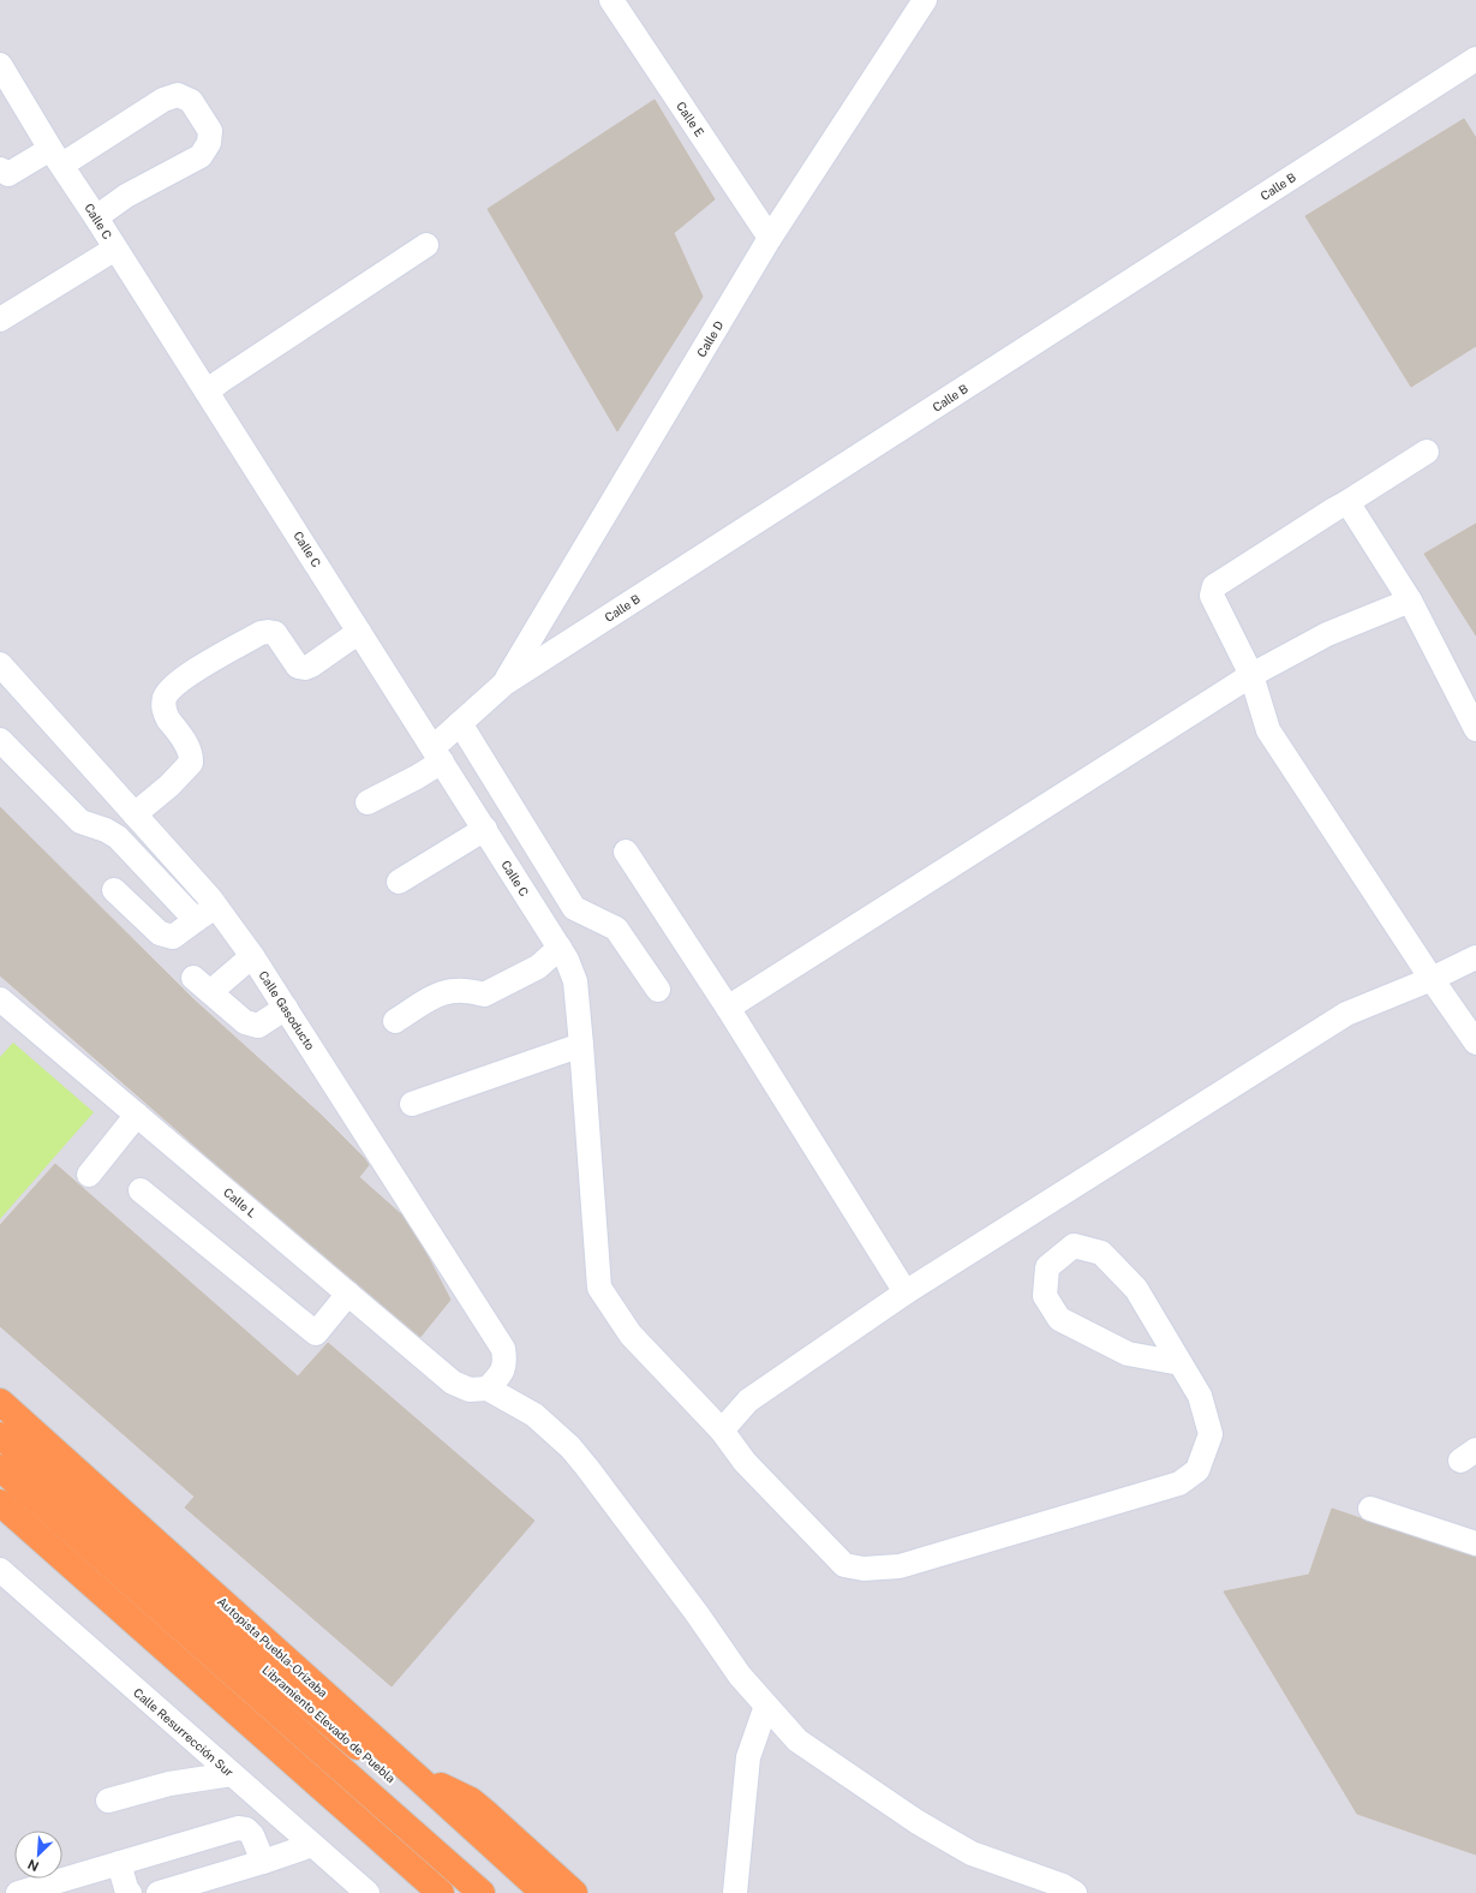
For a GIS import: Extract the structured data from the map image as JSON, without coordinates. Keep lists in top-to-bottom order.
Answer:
{
  "streets": {
    "highway": ["Autopista Puebla-Orizaba", "Libramiento Elevado de Puebla"],
    "street": [
      "Calle E",
      "Calle B",
      "Calle C",
      "Calle D",
      "Calle Gasoducto",
      "Calle L",
      "Calle Resurrección Sur"
    ]
  },
  "crossings": [
    ["Calle E", "Calle D"],
    ["Calle B", "Calle C"],
    ["Calle B", "Calle D"],
    ["Calle Gasoducto", "Calle L"]
  ],
  "north": "bottom left"
}
